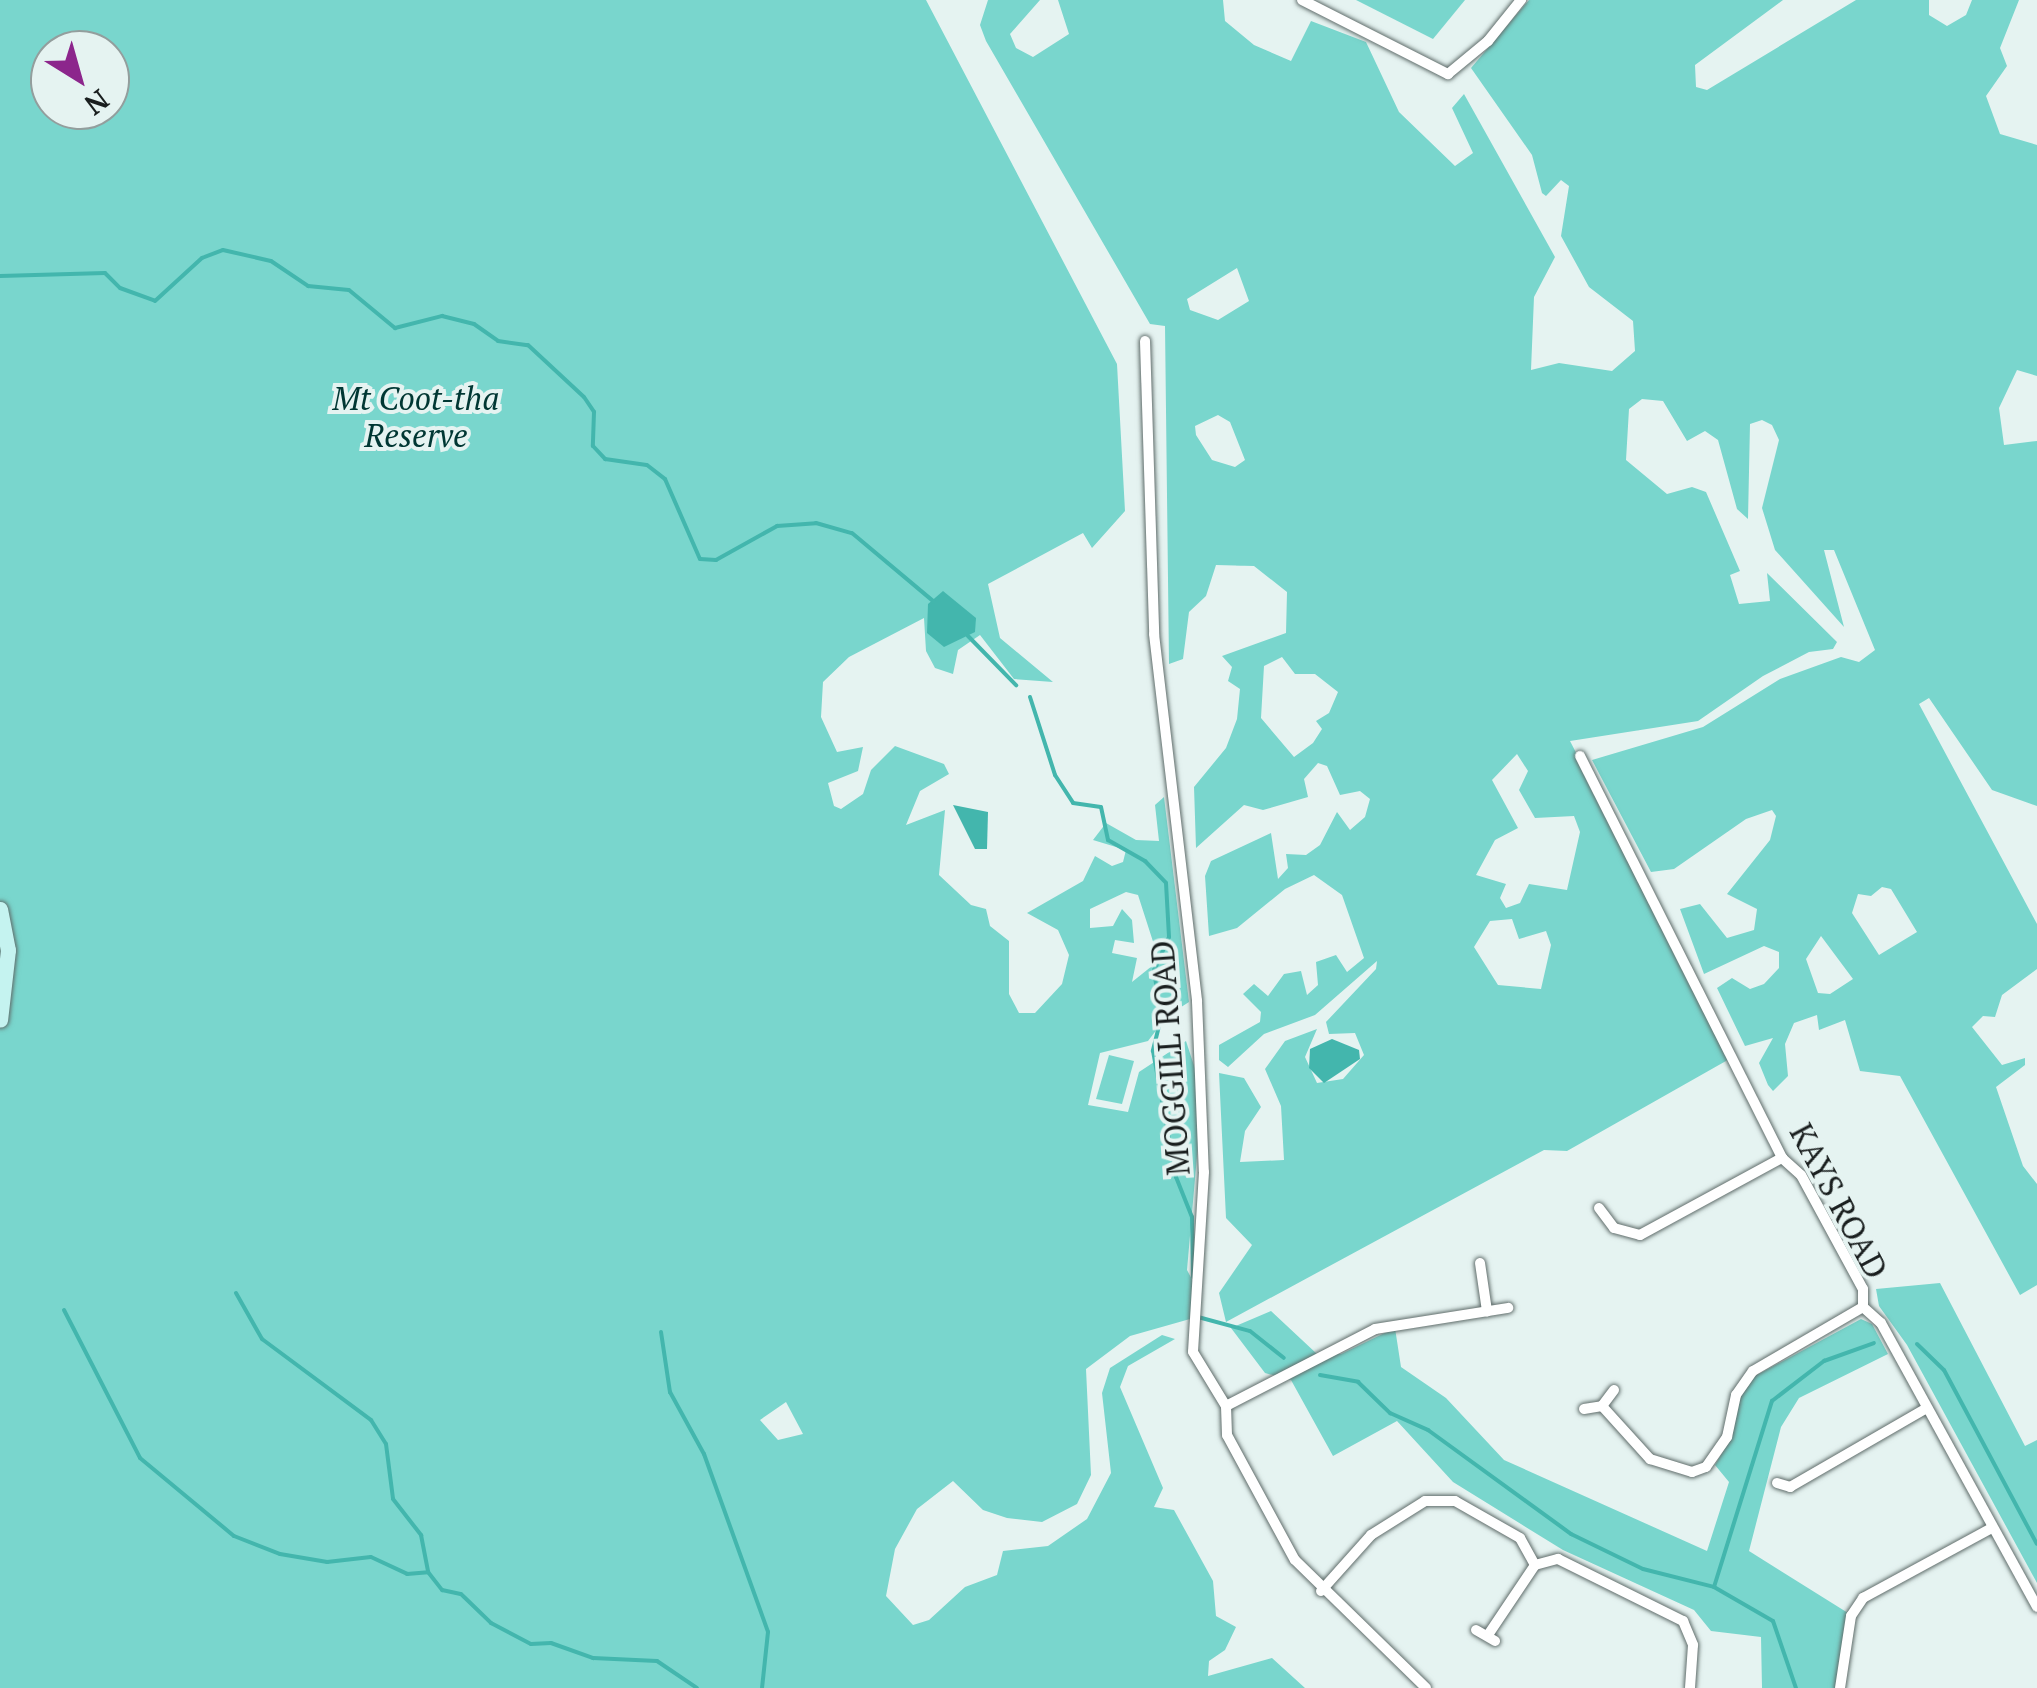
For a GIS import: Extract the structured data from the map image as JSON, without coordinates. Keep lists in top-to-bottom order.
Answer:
{
  "streets": {
    "street": ["MOGGILL ROAD", "KAYS ROAD"]
  },
  "parks": ["Mt Coot-tha Reserve"],
  "north": "bottom right"
}
